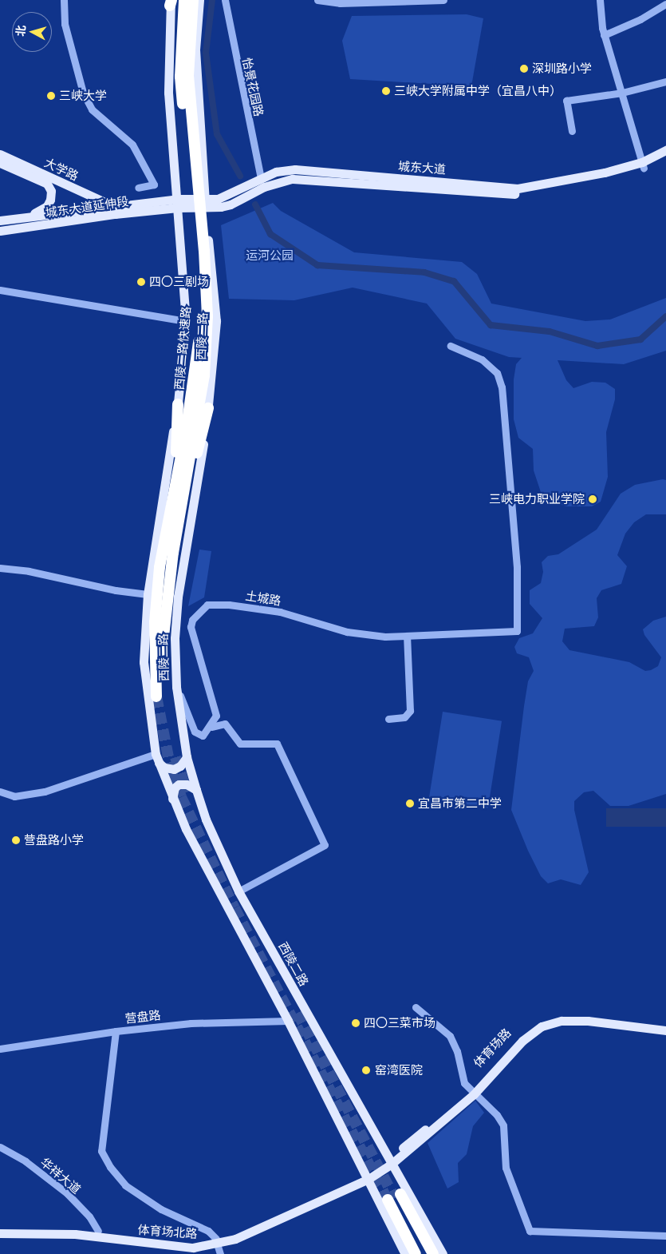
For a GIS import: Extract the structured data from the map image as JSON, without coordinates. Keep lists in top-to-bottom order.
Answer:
{
  "streets": {
    "highway": ["西陵二路快速路"],
    "main road": [
      "城东大道",
      "大学路",
      "城东大道延伸段",
      "西陵二路",
      "体育场路",
      "体育场北路"
    ],
    "street": [
      "怡景花园路",
      "土城路",
      "营盘路",
      "华祥大道"
    ]
  },
  "crossings": [
    ["怡景花园路", "城东大道"],
    ["城东大道", "城东大道延伸段"],
    ["城东大道", "西陵二路"],
    ["大学路", "城东大道延伸段"],
    ["城东大道延伸段", "西陵二路"],
    ["西陵二路", "营盘路"],
    ["西陵二路", "体育场路"],
    ["西陵二路", "体育场北路"],
    ["体育场路", "体育场北路"],
    ["华祥大道", "体育场北路"]
  ],
  "parks": ["运河公园"],
  "places": [
    "深圳路小学",
    "三峡大学附属中学（宜昌八中）",
    "三峡大学",
    "四〇三剧场",
    "三峡电力职业学院",
    "宜昌市第二中学",
    "营盘路小学",
    "四〇三菜市场",
    "窑湾医院"
  ],
  "north": "left"
}
